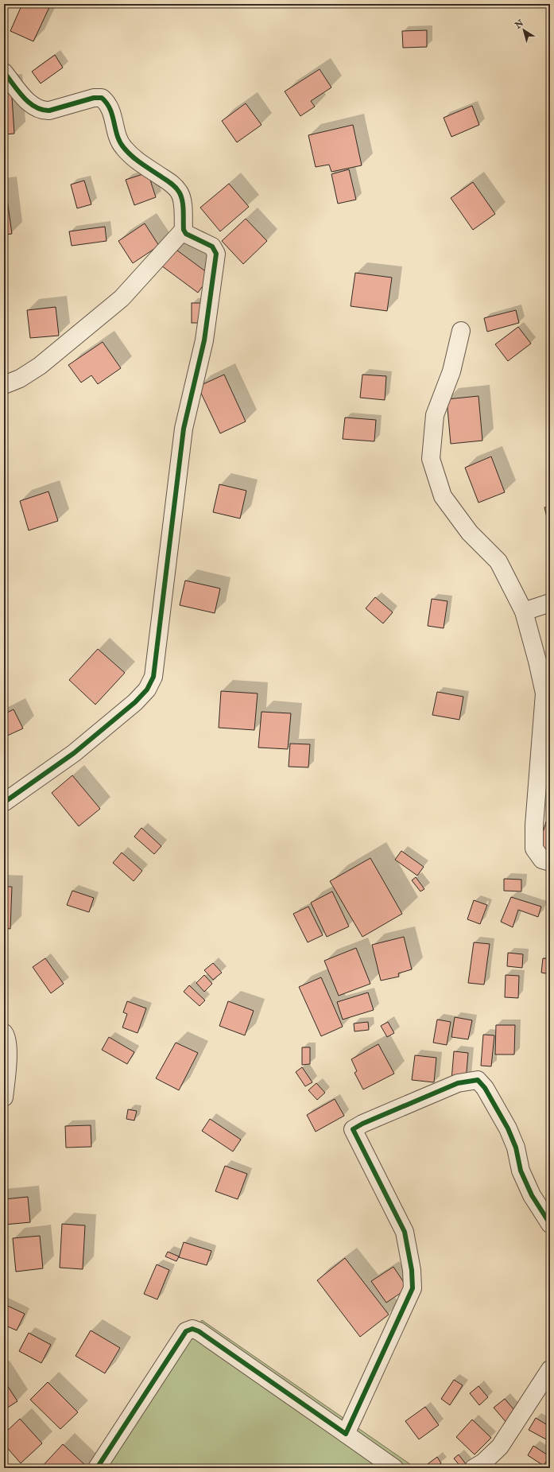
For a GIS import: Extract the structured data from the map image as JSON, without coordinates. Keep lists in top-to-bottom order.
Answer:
{
  "north": "top left"
}
